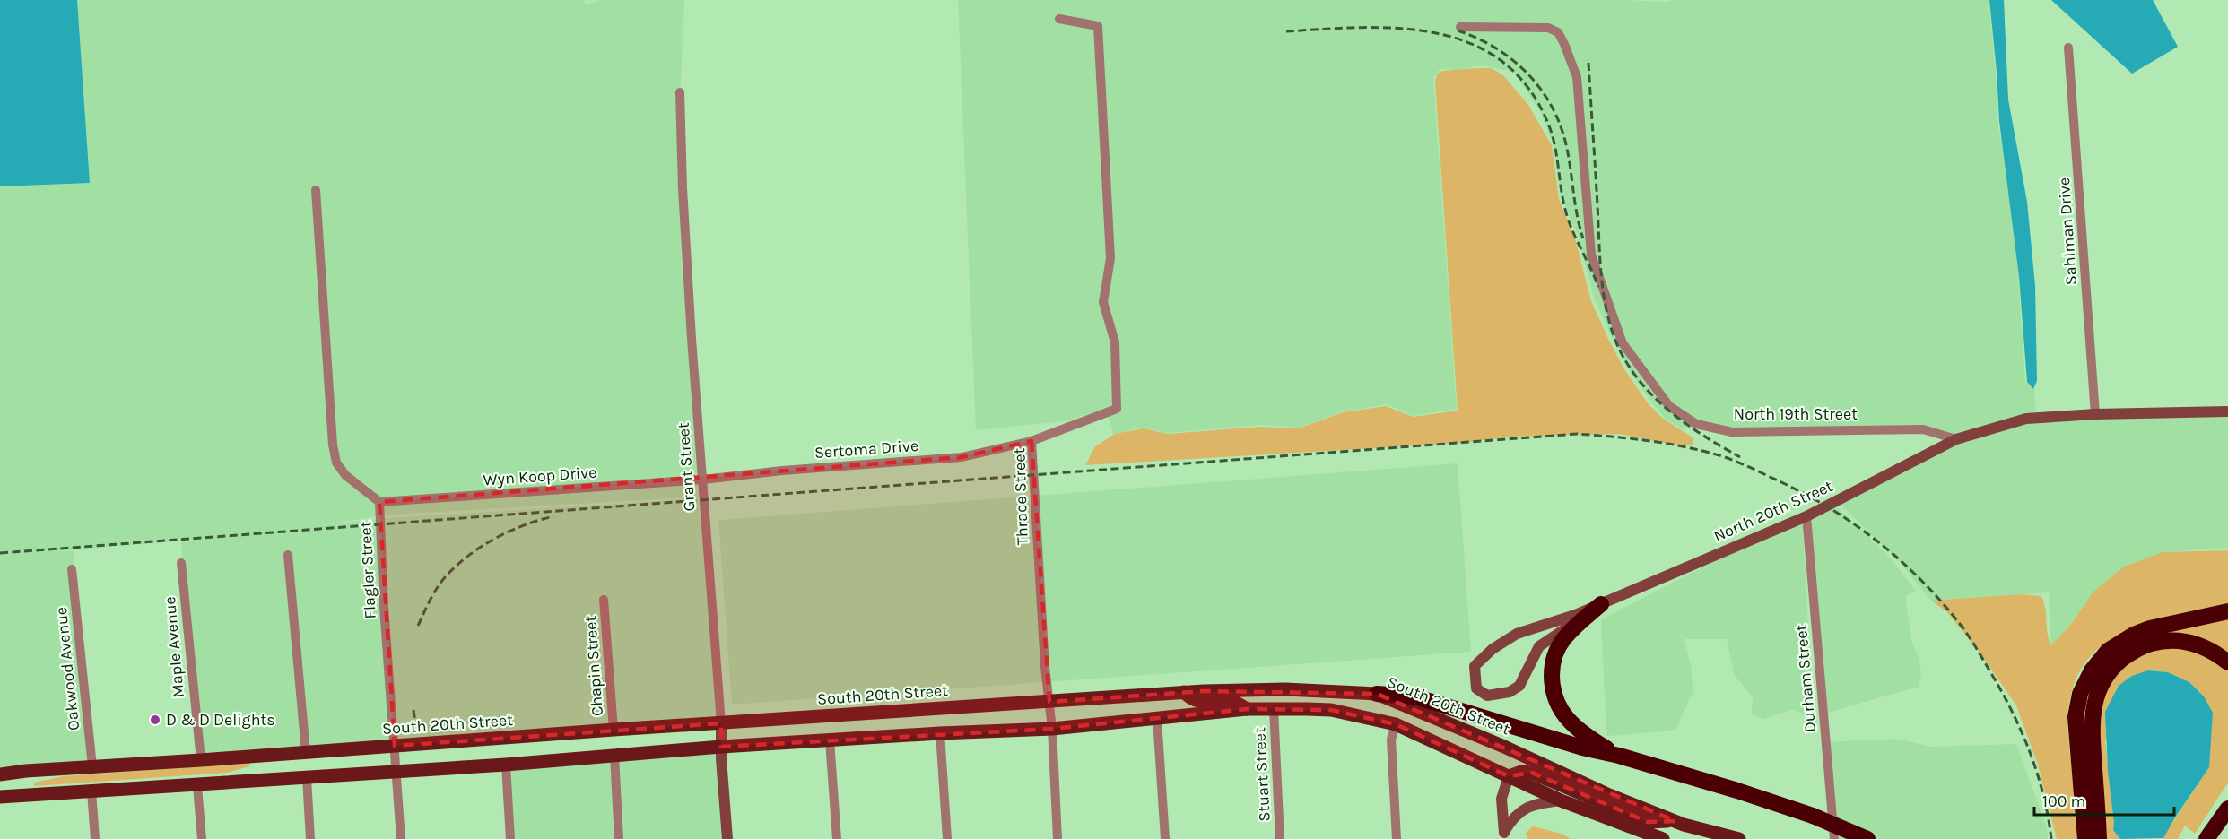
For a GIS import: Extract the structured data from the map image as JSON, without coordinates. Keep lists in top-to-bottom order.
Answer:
{
  "streets": {
    "main road": ["South 20th Street"],
    "street": [
      "Sahlman Drive",
      "North 19th Street",
      "Sertoma Drive",
      "Grant Street",
      "Wyn Koop Drive",
      "Thrace Street",
      "North 20th Street",
      "Flagler Street",
      "Maple Avenue",
      "Chapin Street",
      "Oakwood Avenue",
      "Durham Street",
      "Stuart Street"
    ]
  },
  "crossings": [
    ["North 19th Street", "North 20th Street"],
    ["Sertoma Drive", "Grant Street"],
    ["Sertoma Drive", "Wyn Koop Drive"],
    ["Sertoma Drive", "Thrace Street"],
    ["Grant Street", "Wyn Koop Drive"],
    ["Grant Street", "South 20th Street"],
    ["Wyn Koop Drive", "Flagler Street"],
    ["Thrace Street", "South 20th Street"],
    ["North 20th Street", "Durham Street"],
    ["Flagler Street", "South 20th Street"],
    ["Maple Avenue", "South 20th Street"],
    ["Chapin Street", "South 20th Street"],
    ["Oakwood Avenue", "South 20th Street"]
  ],
  "places": ["D & D Delights"],
  "scale_bar": "100 m"
}
